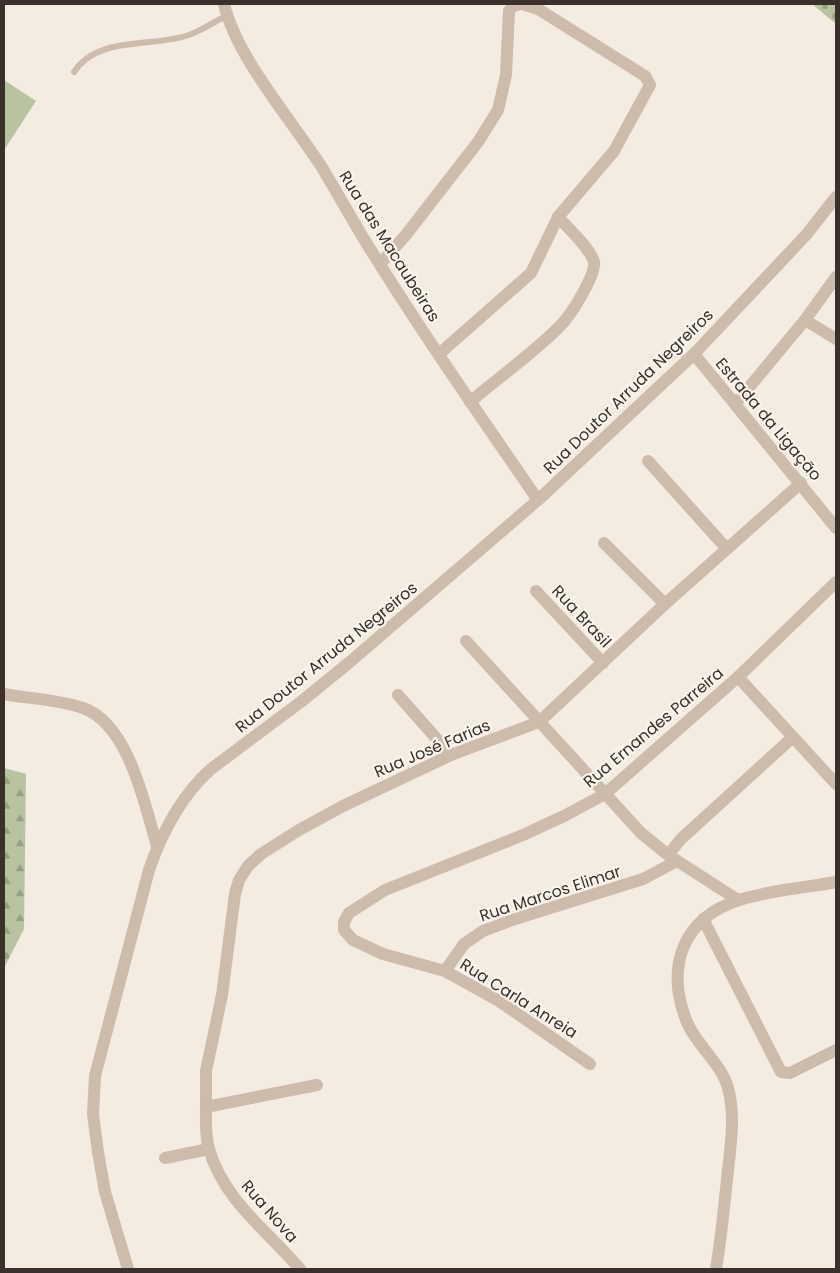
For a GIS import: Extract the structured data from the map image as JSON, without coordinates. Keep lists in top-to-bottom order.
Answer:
{
  "streets": {
    "street": [
      "Rua das Macaubeiras",
      "Rua Doutor Arruda Negreiros",
      "Estrada da Ligação",
      "Rua Brasil",
      "Rua Ernandes Parreira",
      "Rua José Farias",
      "Rua Marcos Elimar",
      "Rua Carla Anreia",
      "Rua Nova"
    ]
  },
  "crossings": [
    ["Rua das Macaubeiras", "Rua Doutor Arruda Negreiros"],
    ["Rua Doutor Arruda Negreiros", "Estrada da Ligação"],
    ["Estrada da Ligação", "Rua José Farias"],
    ["Rua Brasil", "Rua José Farias"],
    ["Rua Ernandes Parreira", "Rua Carla Anreia"],
    ["Rua José Farias", "Rua Nova"],
    ["Rua Marcos Elimar", "Rua Carla Anreia"]
  ]
}
